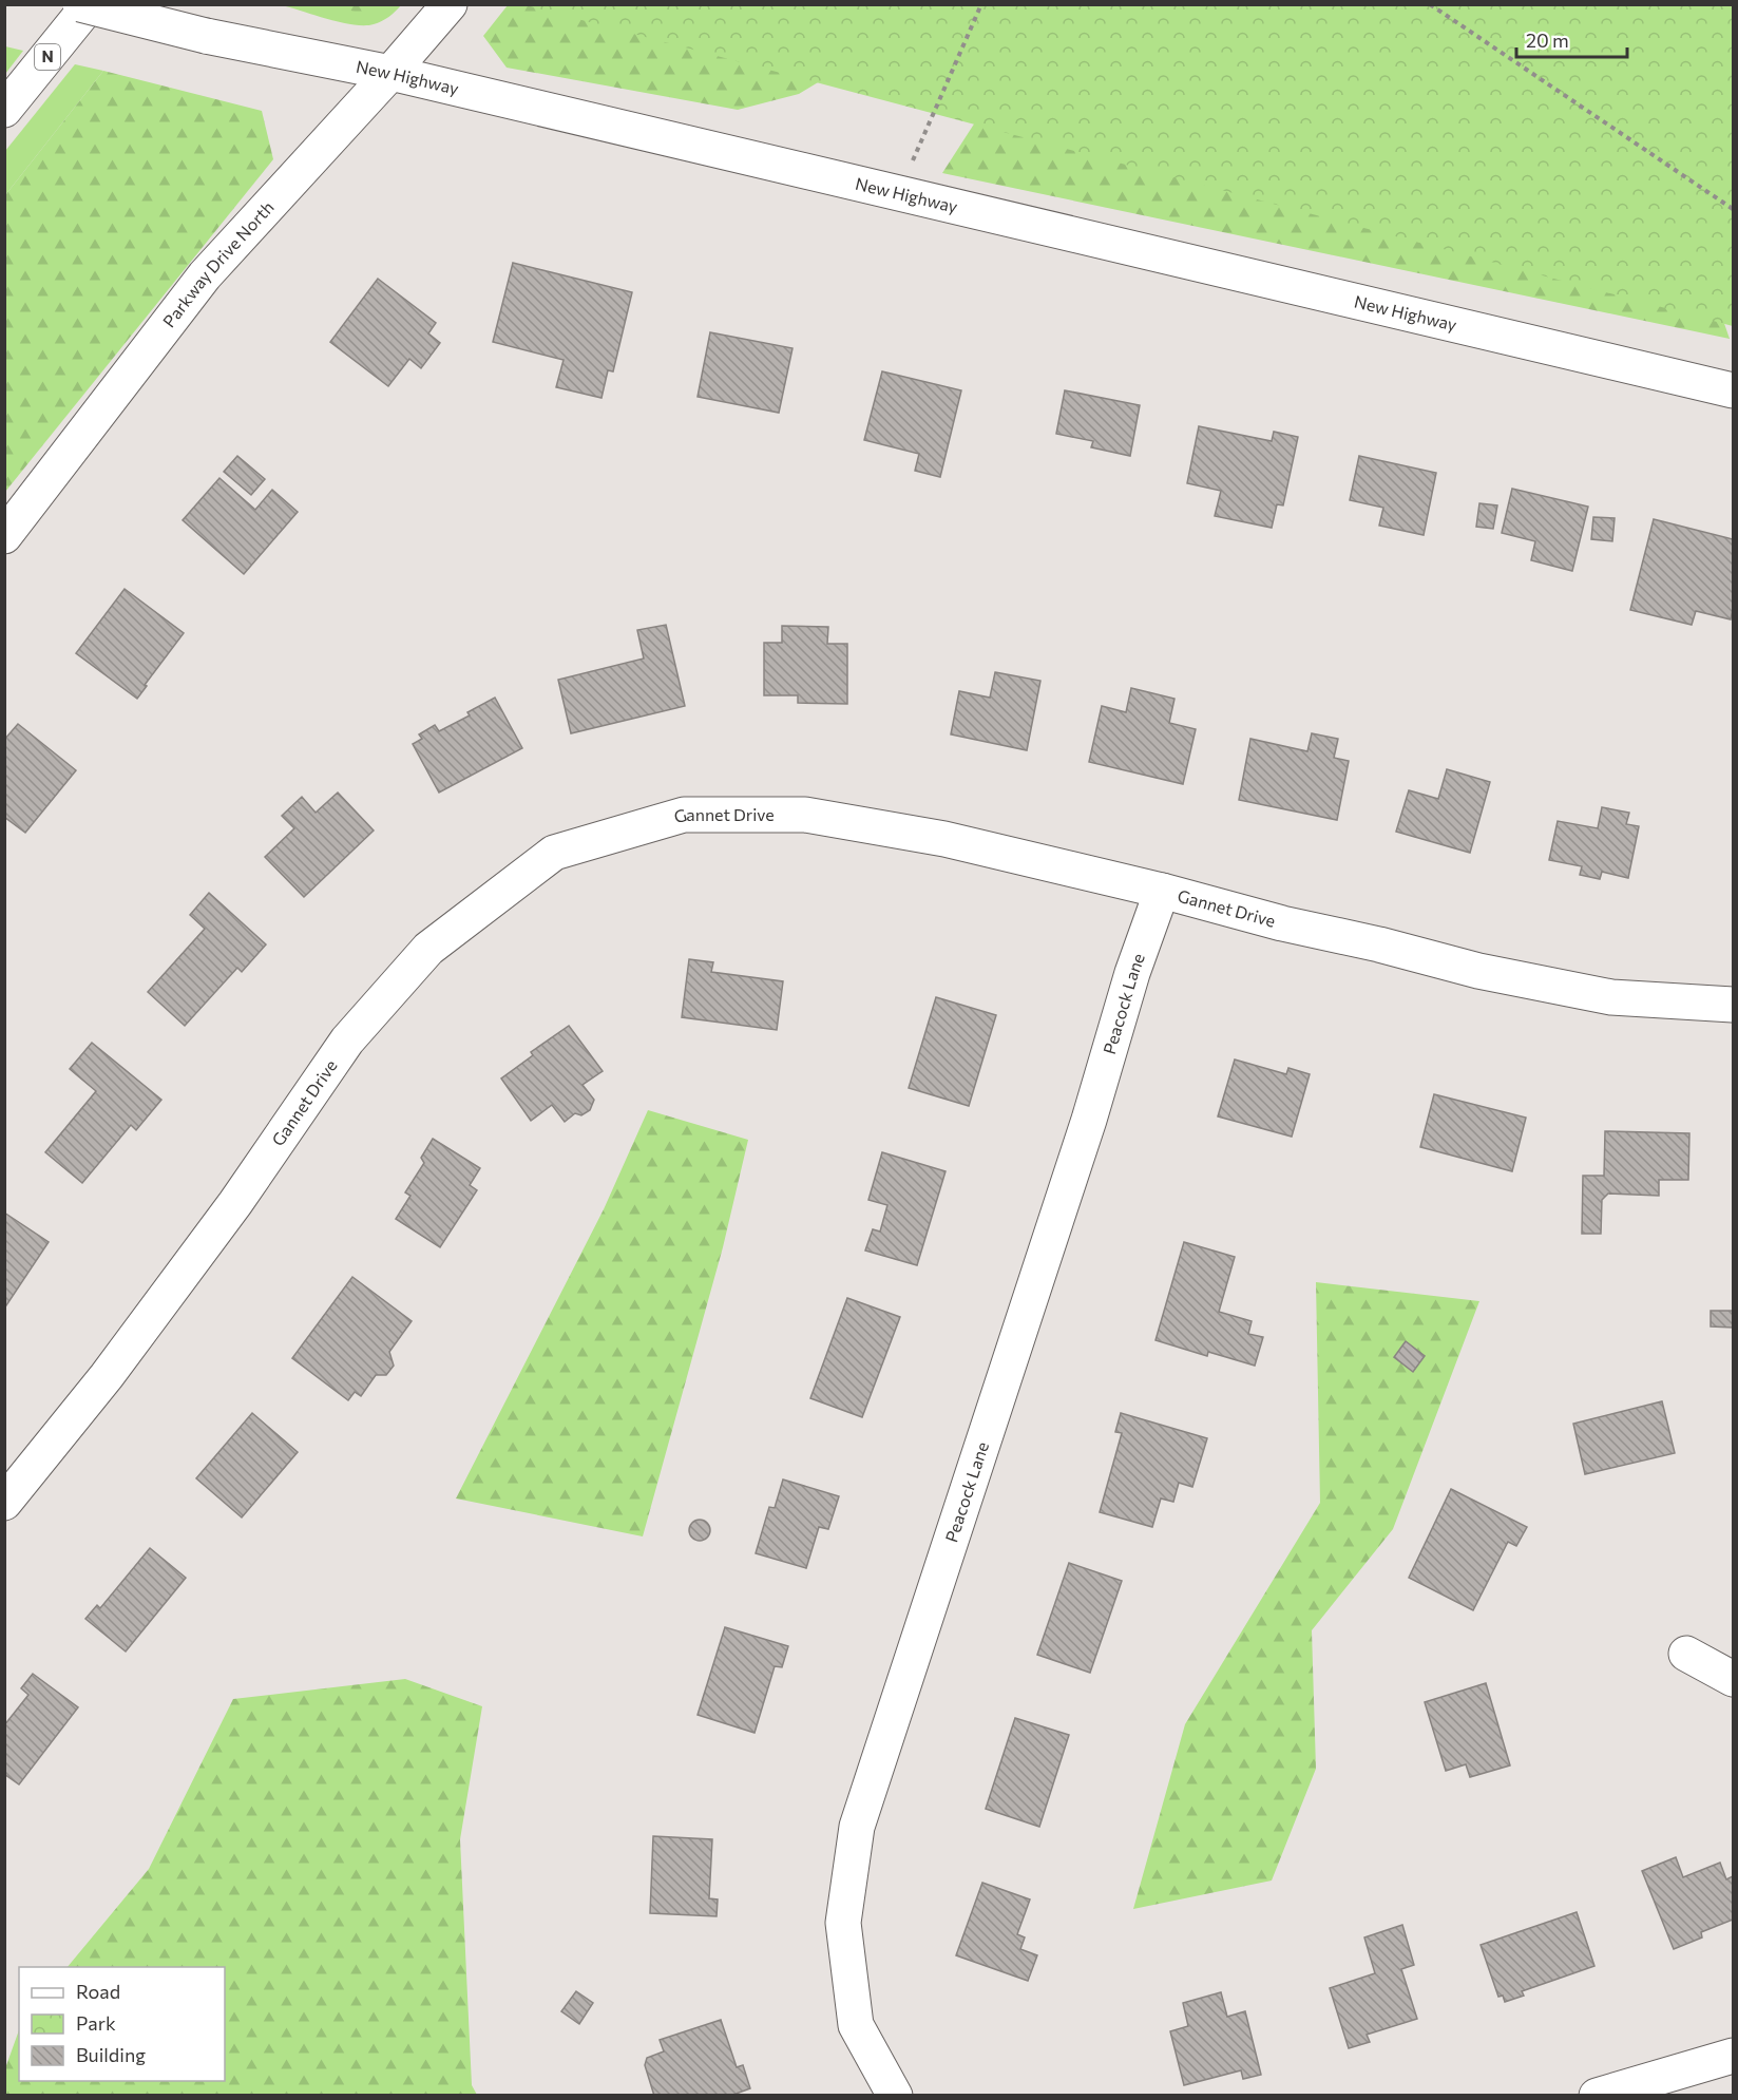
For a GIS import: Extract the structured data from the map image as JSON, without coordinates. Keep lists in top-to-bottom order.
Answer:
{
  "streets": {
    "main road": [
      "N",
      "New Highway",
      "Parkway Drive North",
      "Gannet Drive",
      "Peacock Lane"
    ]
  },
  "crossings": [
    ["New Highway", "Parkway Drive North"],
    ["Gannet Drive", "Peacock Lane"]
  ],
  "legend": ["Road", "Park", "Building"],
  "scale_bar": "20 m"
}
